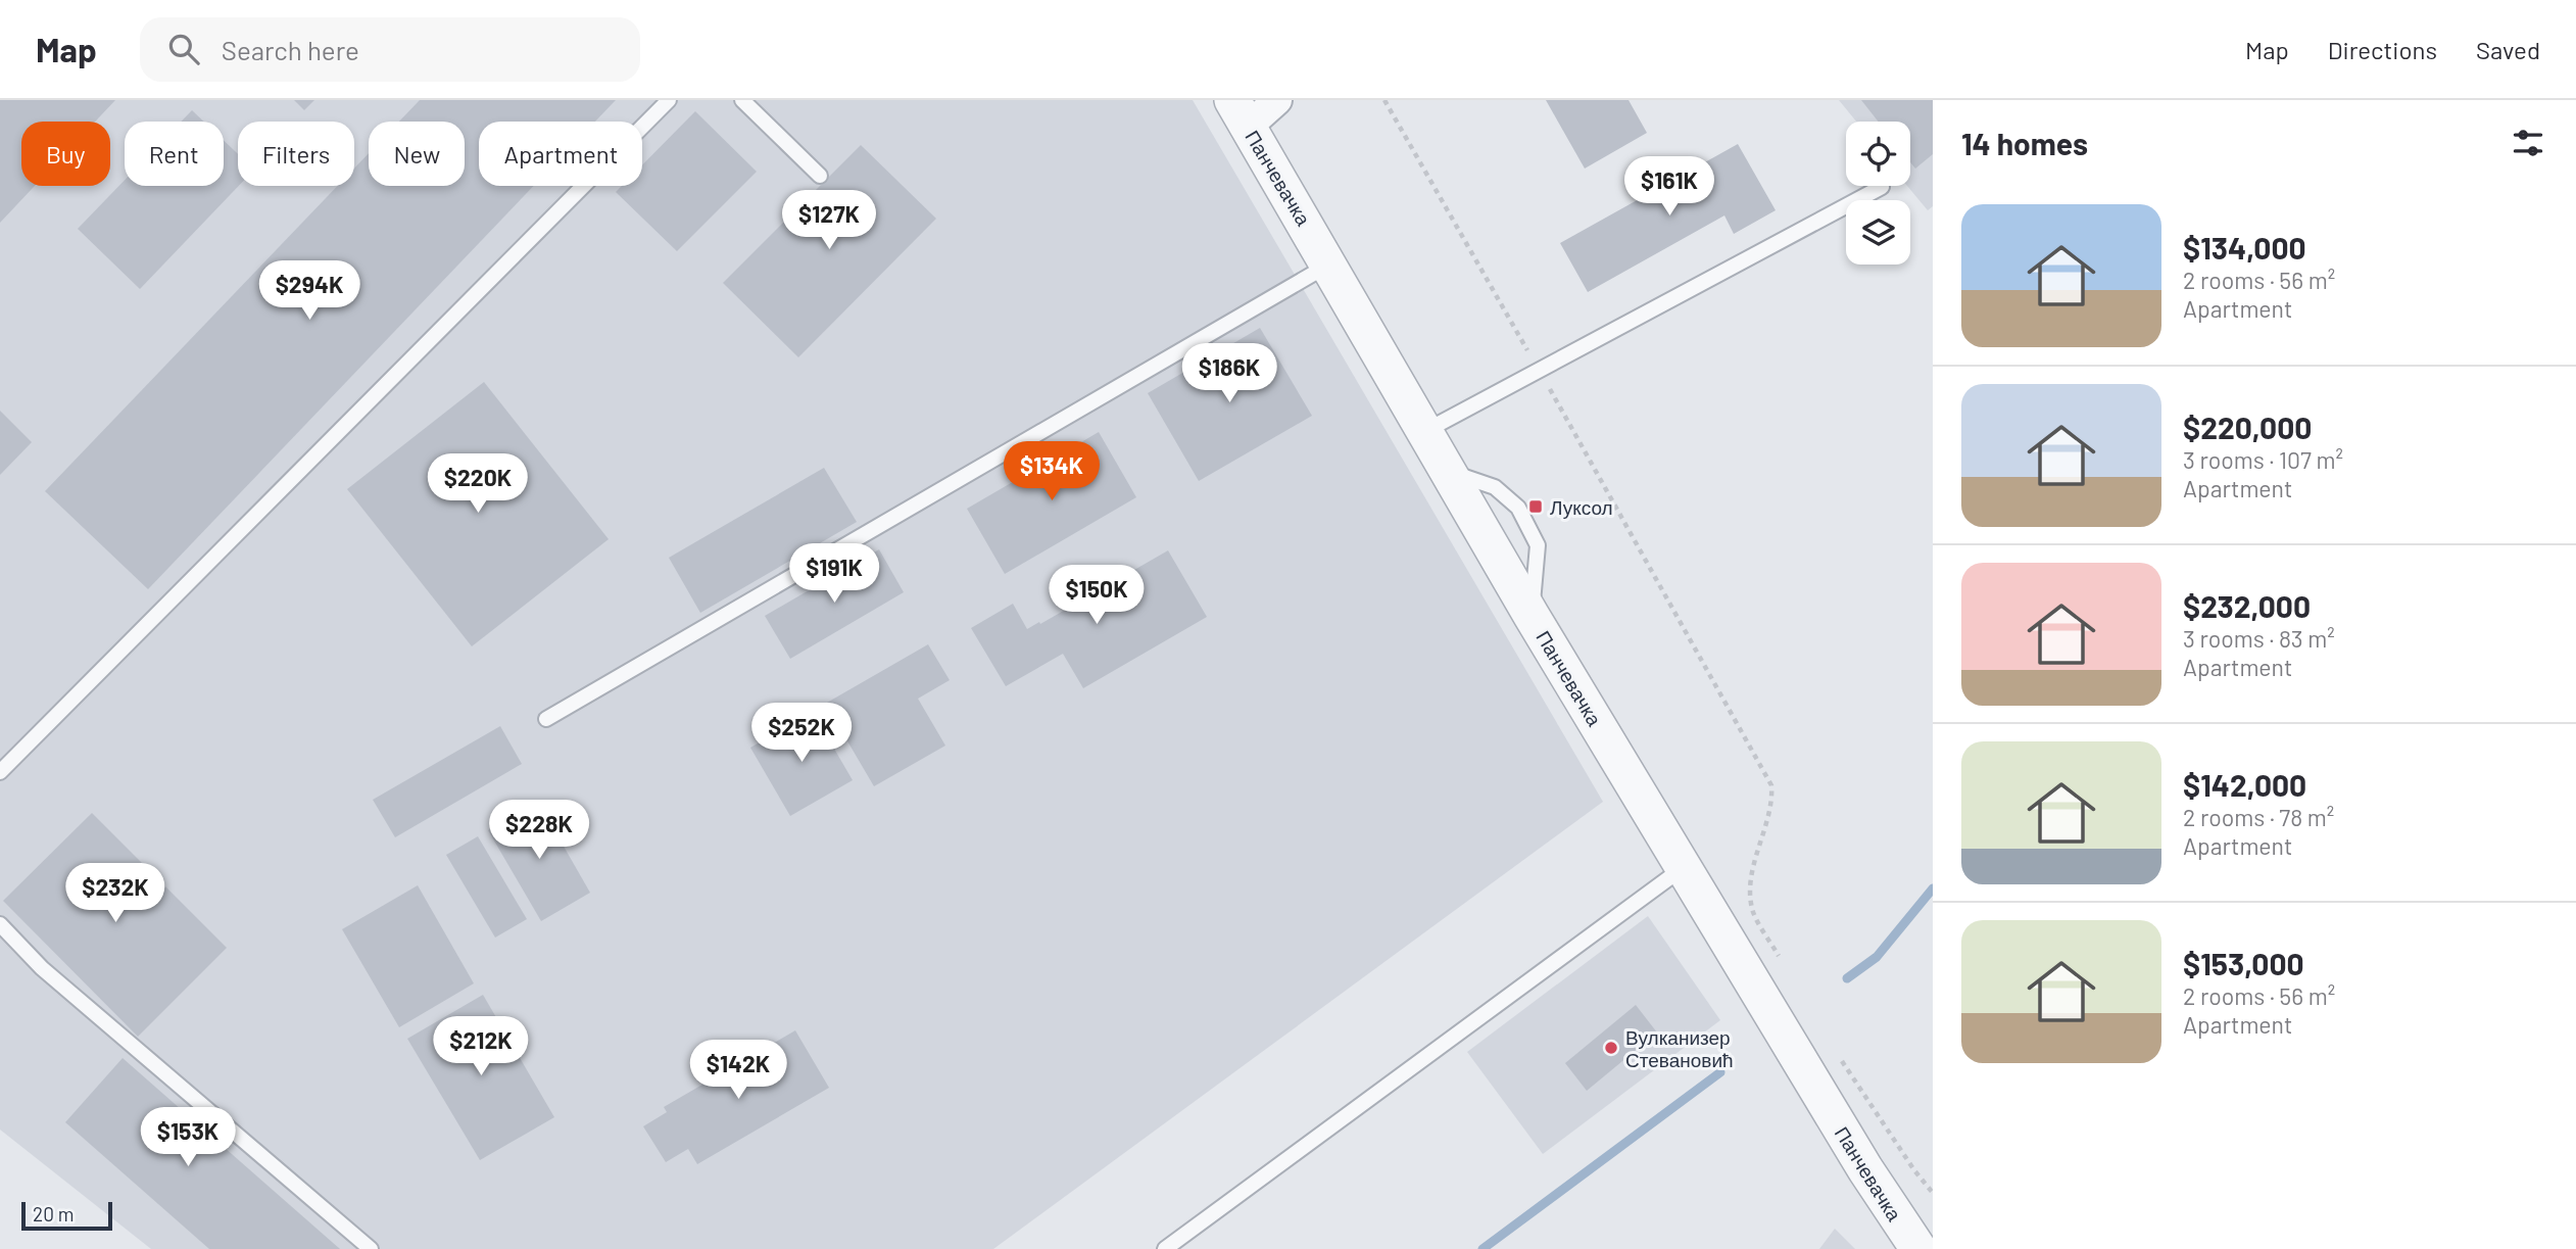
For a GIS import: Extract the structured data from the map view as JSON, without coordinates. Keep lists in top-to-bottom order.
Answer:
{
  "streets": {
    "street": ["Панчевачка"]
  },
  "places": {
    "transit": ["Луксол"],
    "other": ["Вулканизер Стевановић"]
  },
  "scale_bar": "20 m",
  "page": {
    "header": "Map",
    "search": "Search here",
    "nav": ["Map", "Directions", "Saved"],
    "heading": "14 homes",
    "chip": [
      "Buy",
      "Rent",
      "Filters",
      "New",
      "Apartment"
    ],
    "price": [
      "$161K",
      "$127K",
      "$294K",
      "$186K",
      "$134K",
      "$220K",
      "$191K",
      "$150K",
      "$252K",
      "$228K",
      "$232K",
      "$212K",
      "$142K",
      "$153K"
    ],
    "list": [
      {
        "name": "$134,000",
        "note": "2 rooms · 56 m² · Apartment"
      },
      {
        "name": "$220,000",
        "note": "3 rooms · 107 m² · Apartment"
      },
      {
        "name": "$232,000",
        "note": "3 rooms · 83 m² · Apartment"
      },
      {
        "name": "$142,000",
        "note": "2 rooms · 78 m² · Apartment"
      },
      {
        "name": "$153,000",
        "note": "2 rooms · 56 m² · Apartment"
      }
    ],
    "scale": "20 m"
  }
}
